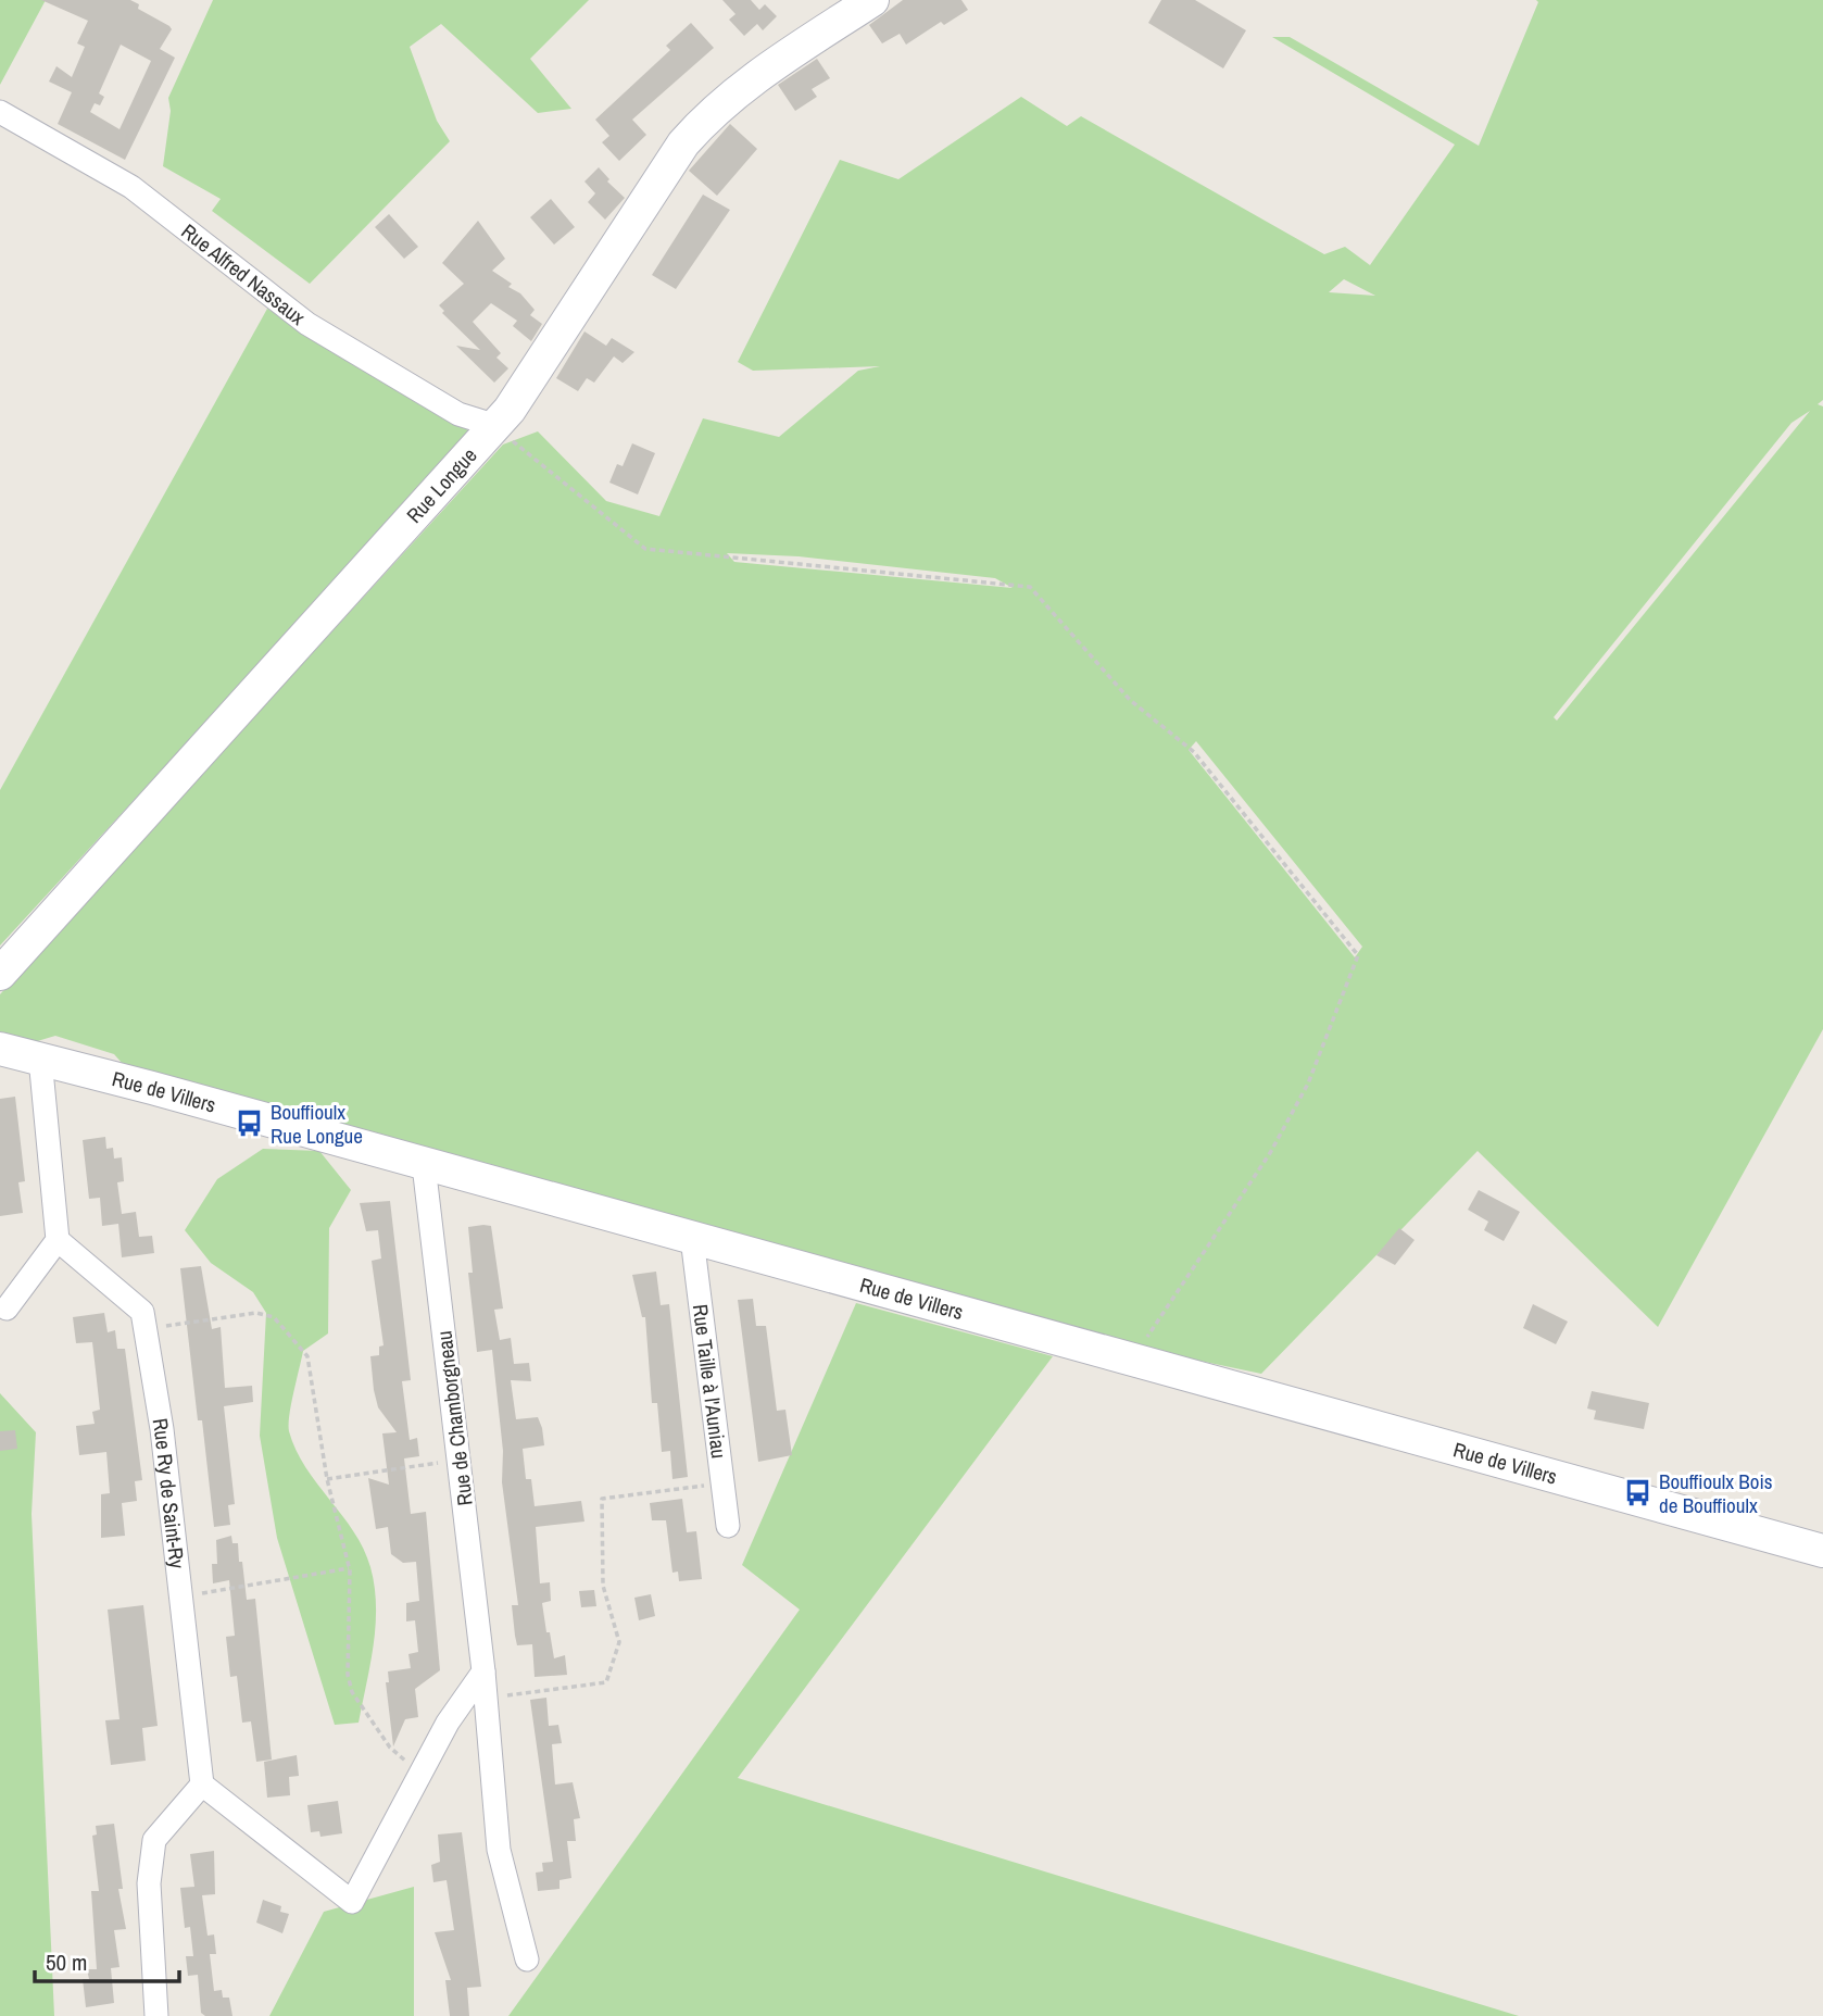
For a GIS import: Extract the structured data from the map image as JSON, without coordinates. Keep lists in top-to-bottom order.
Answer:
{
  "streets": {
    "street": [
      "Rue Alfred Nassaux",
      "Rue Longue",
      "Rue de Villers",
      "Rue Taille à l'Auniau",
      "Rue de Chamborgneau",
      "Rue Ry de Saint-Ry"
    ]
  },
  "crossings": [
    ["Rue Alfred Nassaux", "Rue Longue"],
    ["Rue de Villers", "Rue Taille à l'Auniau"],
    ["Rue de Villers", "Rue de Chamborgneau"]
  ],
  "places": {
    "bus stop": ["Bouffioulx Rue Longue", "Bouffioulx Bois de Bouffioulx"]
  },
  "scale_bar": "50 m"
}
